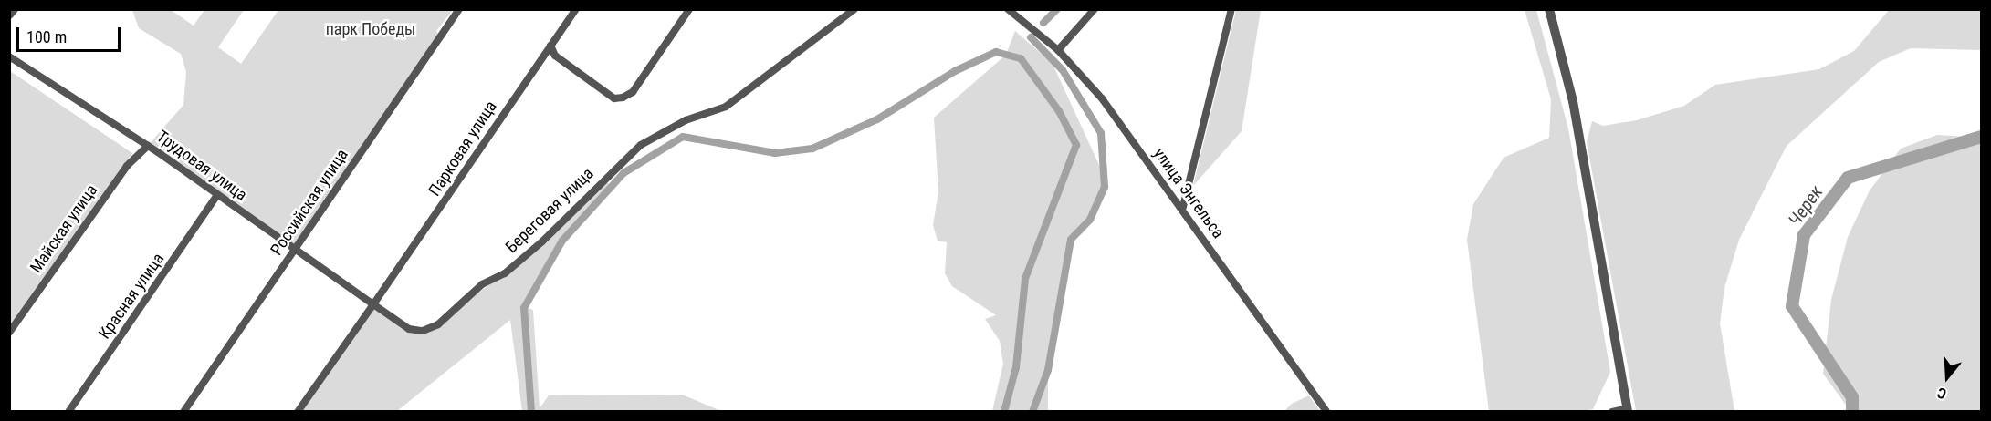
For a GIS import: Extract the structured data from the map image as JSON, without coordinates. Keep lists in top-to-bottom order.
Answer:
{
  "streets": {
    "street": [
      "Парковая улица",
      "Трудовая улица",
      "улица Энгельса",
      "Российская улица",
      "Береговая улица",
      "Майская улица",
      "Красная улица"
    ]
  },
  "crossings": [
    ["Парковая улица", "Трудовая улица"],
    ["Парковая улица", "Береговая улица"],
    ["Трудовая улица", "Российская улица"],
    ["Трудовая улица", "Береговая улица"],
    ["Трудовая улица", "Майская улица"],
    ["Трудовая улица", "Красная улица"]
  ],
  "water": ["Черек"],
  "parks": ["парк Победы"],
  "scale_bar": "100 m",
  "north": "bottom"
}
